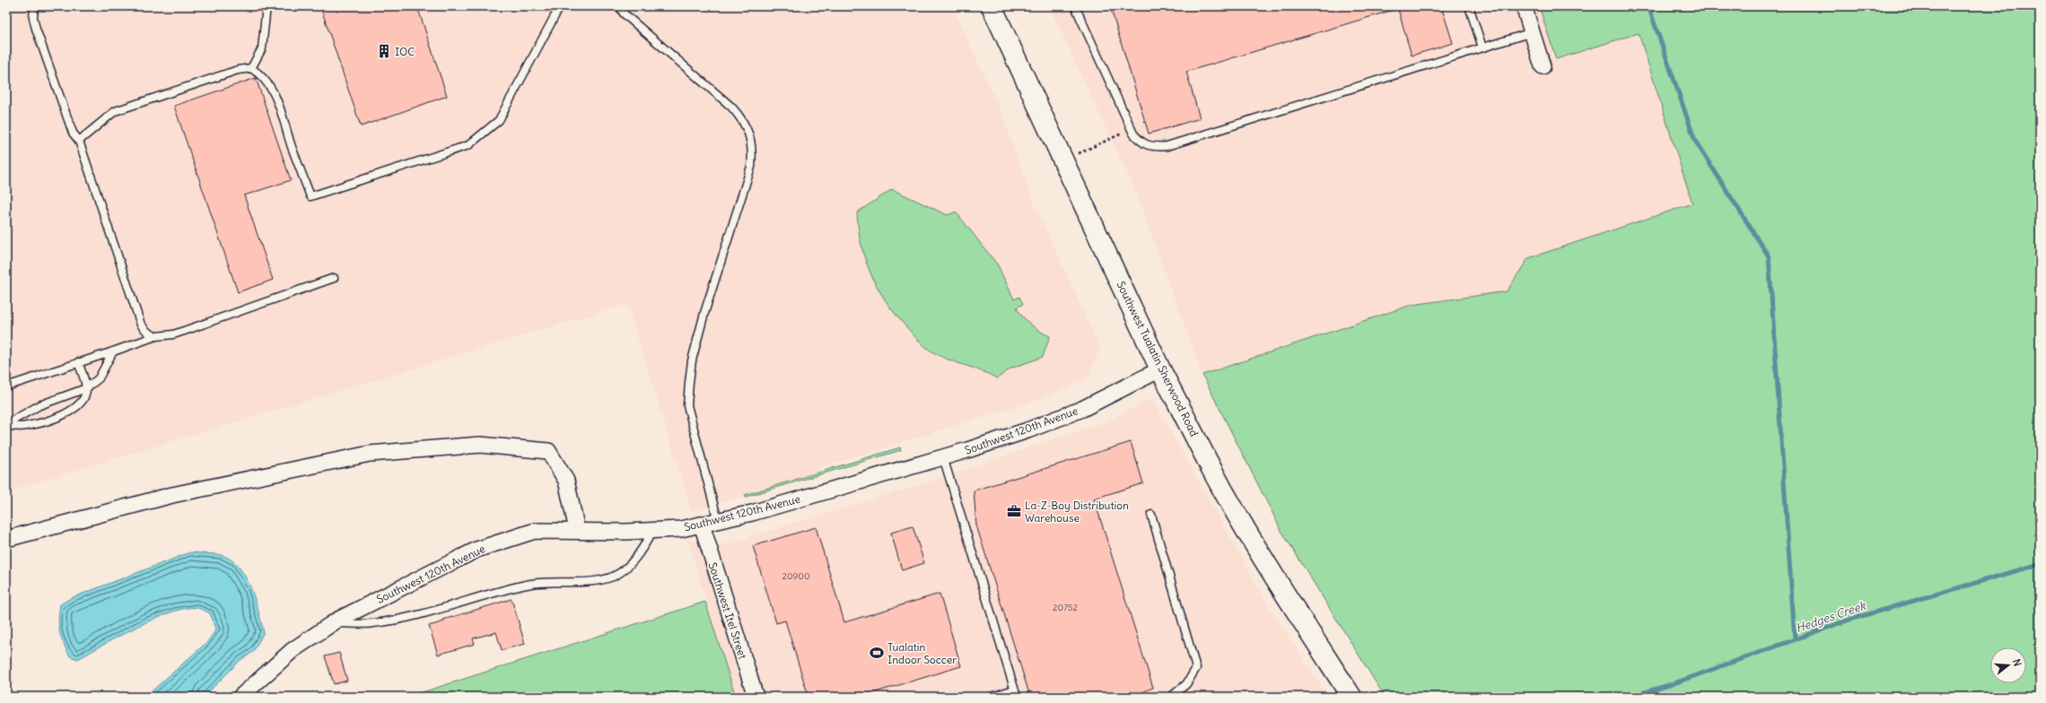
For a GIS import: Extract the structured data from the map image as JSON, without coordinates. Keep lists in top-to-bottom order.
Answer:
{
  "streets": {
    "highway": ["Southwest Tualatin Sherwood Road"],
    "street": ["Southwest 120th Avenue", "Southwest Itel Street"]
  },
  "crossings": [
    ["Southwest Tualatin Sherwood Road", "Southwest 120th Avenue"],
    ["Southwest 120th Avenue", "Southwest Itel Street"]
  ],
  "water": ["Hedges Creek"],
  "places": {
    "building": ["IOC"],
    "office": ["La-Z-Boy Distribution Warehouse"],
    "sports": ["Tualatin Indoor Soccer"]
  },
  "house_numbers": ["20900", "20752"],
  "north": "right"
}
